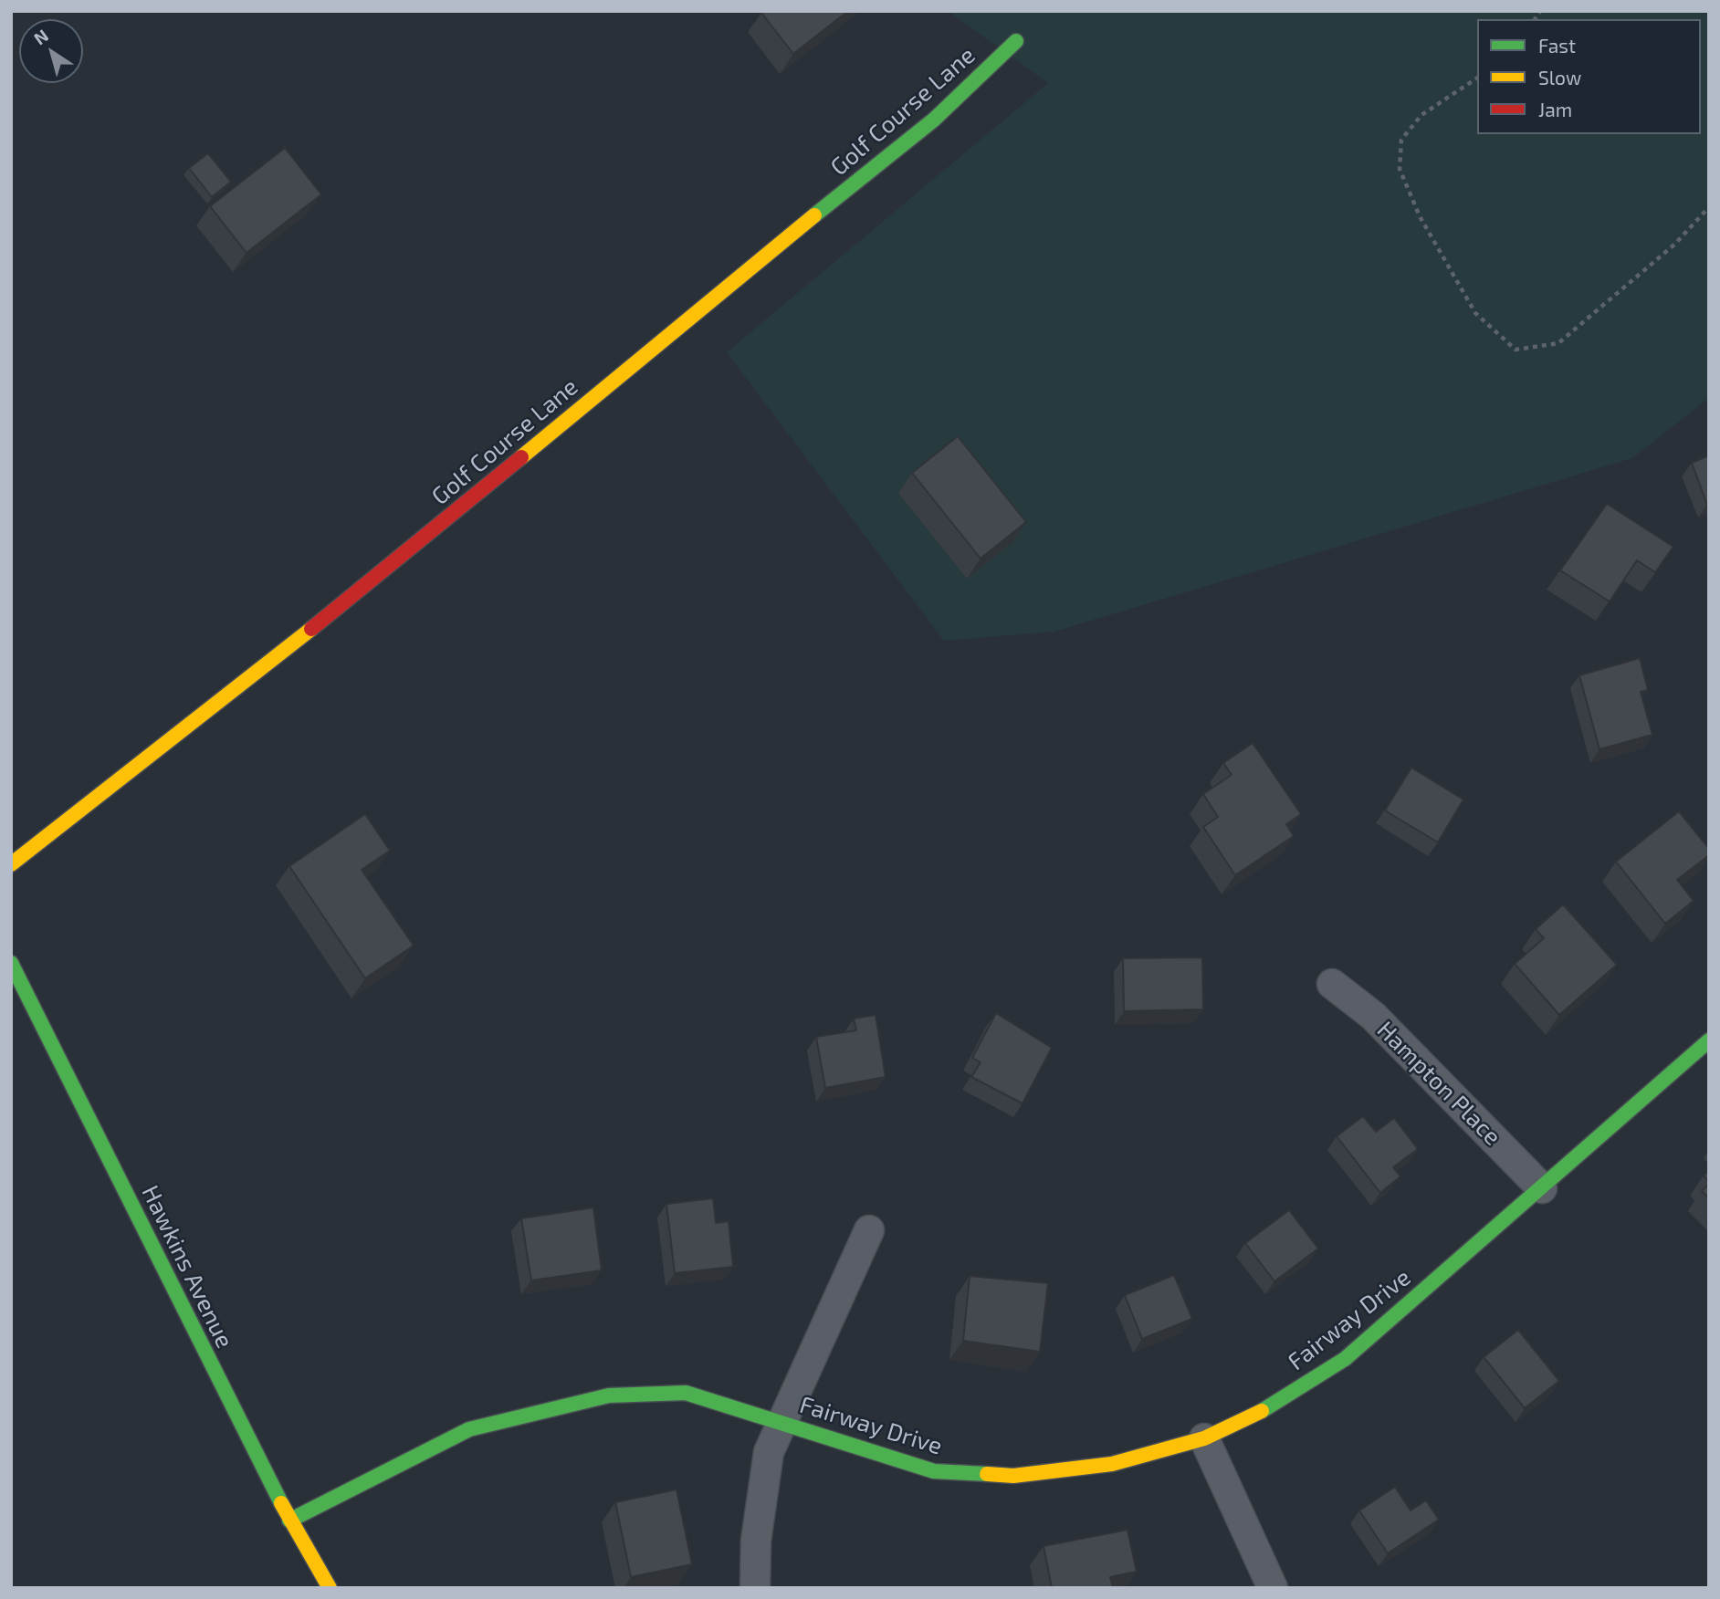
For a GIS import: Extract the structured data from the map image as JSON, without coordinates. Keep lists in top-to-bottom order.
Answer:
{
  "streets": {
    "street": [
      "Golf Course Lane",
      "Hampton Place",
      "Hawkins Avenue",
      "Fairway Drive"
    ]
  },
  "crossings": [
    ["Hampton Place", "Fairway Drive"],
    ["Hawkins Avenue", "Fairway Drive"]
  ],
  "legend": ["Fast", "Slow", "Jam"],
  "north": "top left"
}
